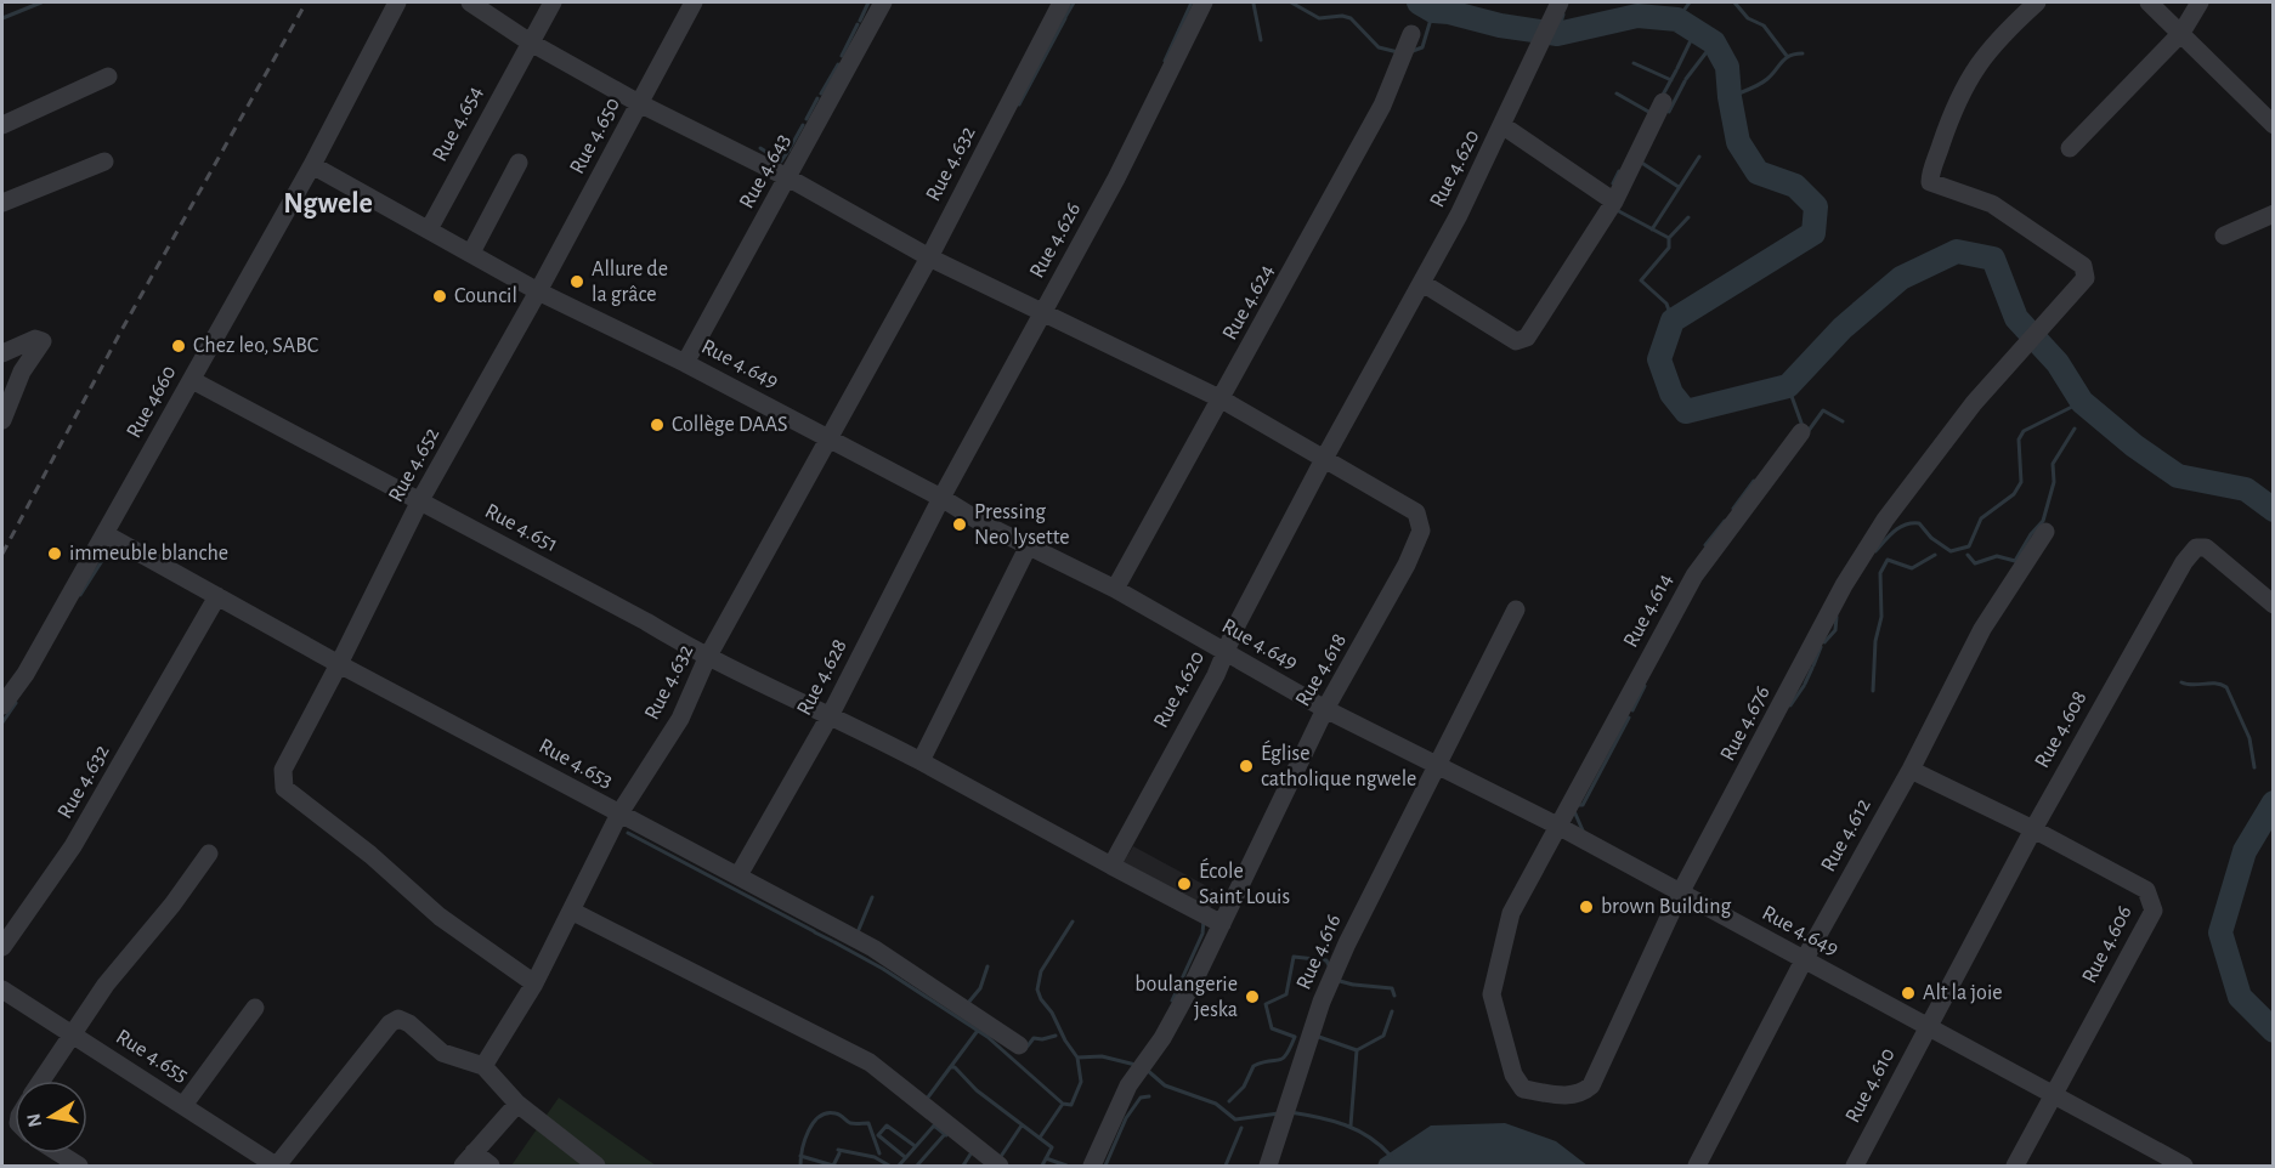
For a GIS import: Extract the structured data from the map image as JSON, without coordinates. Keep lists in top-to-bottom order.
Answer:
{
  "streets": {
    "street": [
      "Rue 4.654",
      "Rue 4.650",
      "Rue 4.632",
      "Rue 4.620",
      "Rue 4.643",
      "Rue 4.626",
      "Rue 4.624",
      "Rue 4.649",
      "Rue 4660",
      "Rue 4.652",
      "Rue 4.651",
      "Rue 4.614",
      "Rue 4.618",
      "Rue 4.628",
      "Rue 4.676",
      "Rue 4.608",
      "Rue 4.653",
      "Rue 4.612",
      "Rue 4.606",
      "Rue 4.616",
      "Rue 4.655",
      "Rue 4.610"
    ]
  },
  "crossings": [
    ["Rue 4.654", "Rue 4.649"],
    ["Rue 4.654", "Rue 4.618"],
    ["Rue 4.650", "Rue 4.649"],
    ["Rue 4.650", "Rue 4.652"],
    ["Rue 4.650", "Rue 4.618"],
    ["Rue 4.632", "Rue 4.649"],
    ["Rue 4.632", "Rue 4.651"],
    ["Rue 4.632", "Rue 4.618"],
    ["Rue 4.632", "Rue 4.653"],
    ["Rue 4.620", "Rue 4.649"],
    ["Rue 4.620", "Rue 4.618"],
    ["Rue 4.643", "Rue 4.649"],
    ["Rue 4.643", "Rue 4.618"],
    ["Rue 4.626", "Rue 4.649"],
    ["Rue 4.626", "Rue 4.618"],
    ["Rue 4.626", "Rue 4.628"],
    ["Rue 4.624", "Rue 4.649"],
    ["Rue 4.624", "Rue 4.618"],
    ["Rue 4.649", "Rue 4660"],
    ["Rue 4.649", "Rue 4.652"],
    ["Rue 4.649", "Rue 4.614"],
    ["Rue 4.649", "Rue 4.618"],
    ["Rue 4.649", "Rue 4.628"],
    ["Rue 4.649", "Rue 4.676"],
    ["Rue 4.649", "Rue 4.608"],
    ["Rue 4.649", "Rue 4.612"],
    ["Rue 4.649", "Rue 4.606"],
    ["Rue 4.649", "Rue 4.616"],
    ["Rue 4.649", "Rue 4.610"],
    ["Rue 4660", "Rue 4.651"],
    ["Rue 4660", "Rue 4.653"],
    ["Rue 4.652", "Rue 4.651"],
    ["Rue 4.652", "Rue 4.653"],
    ["Rue 4.651", "Rue 4.628"],
    ["Rue 4.614", "Rue 4.676"],
    ["Rue 4.628", "Rue 4.653"],
    ["Rue 4.608", "Rue 4.606"],
    ["Rue 4.608", "Rue 4.610"],
    ["Rue 4.612", "Rue 4.606"]
  ],
  "districts": ["Ngwele"],
  "places": [
    "Allure de la grâce",
    "Council",
    "Chez leo, SABC",
    "Collège DAAS",
    "Pressing Neo lysette",
    "immeuble blanche",
    "Église catholique ngwele",
    "École Saint Louis",
    "brown Building",
    "Alt la joie",
    "boulangerie jeska"
  ],
  "north": "left"
}
